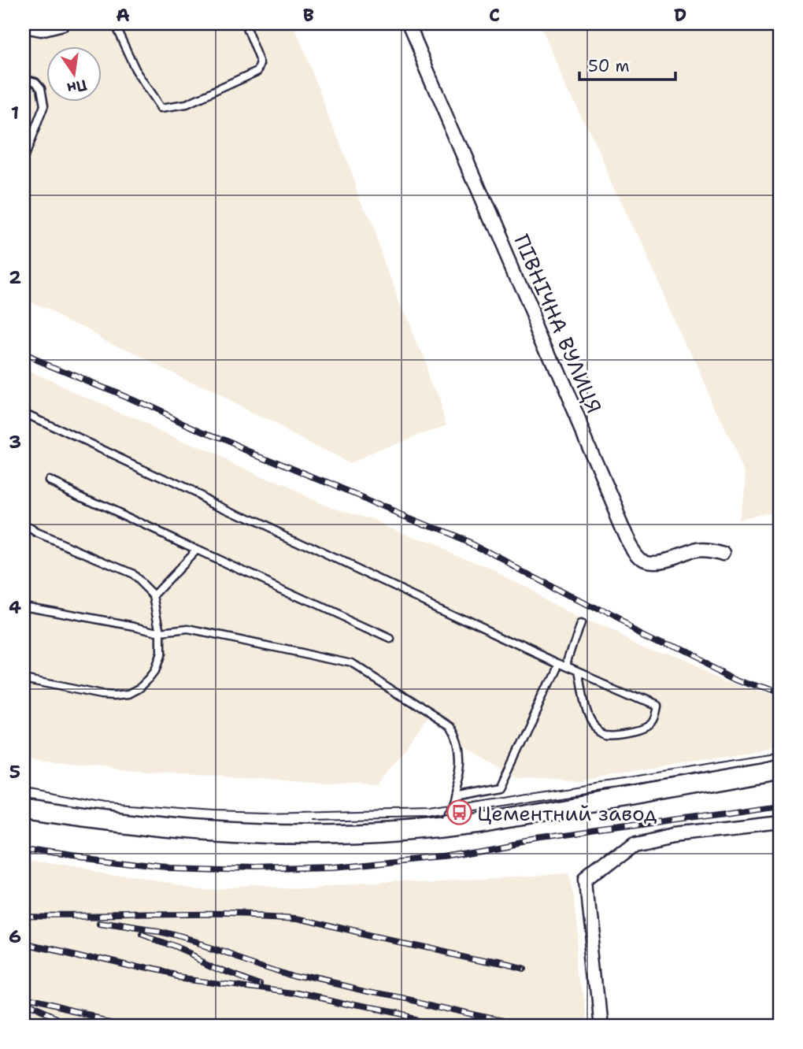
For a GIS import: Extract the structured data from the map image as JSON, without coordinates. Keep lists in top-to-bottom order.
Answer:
{
  "streets": {
    "street": ["ПІВНІЧНА ВУЛИЦЯ"]
  },
  "places": {
    "bus stop": ["Цементний завод"]
  },
  "scale_bar": "50 m",
  "north": "bottom",
  "grid": {
    "columns": [
      "A",
      "B",
      "C",
      "D"
    ],
    "rows": [
      "1",
      "2",
      "3",
      "4",
      "5",
      "6"
    ]
  }
}
